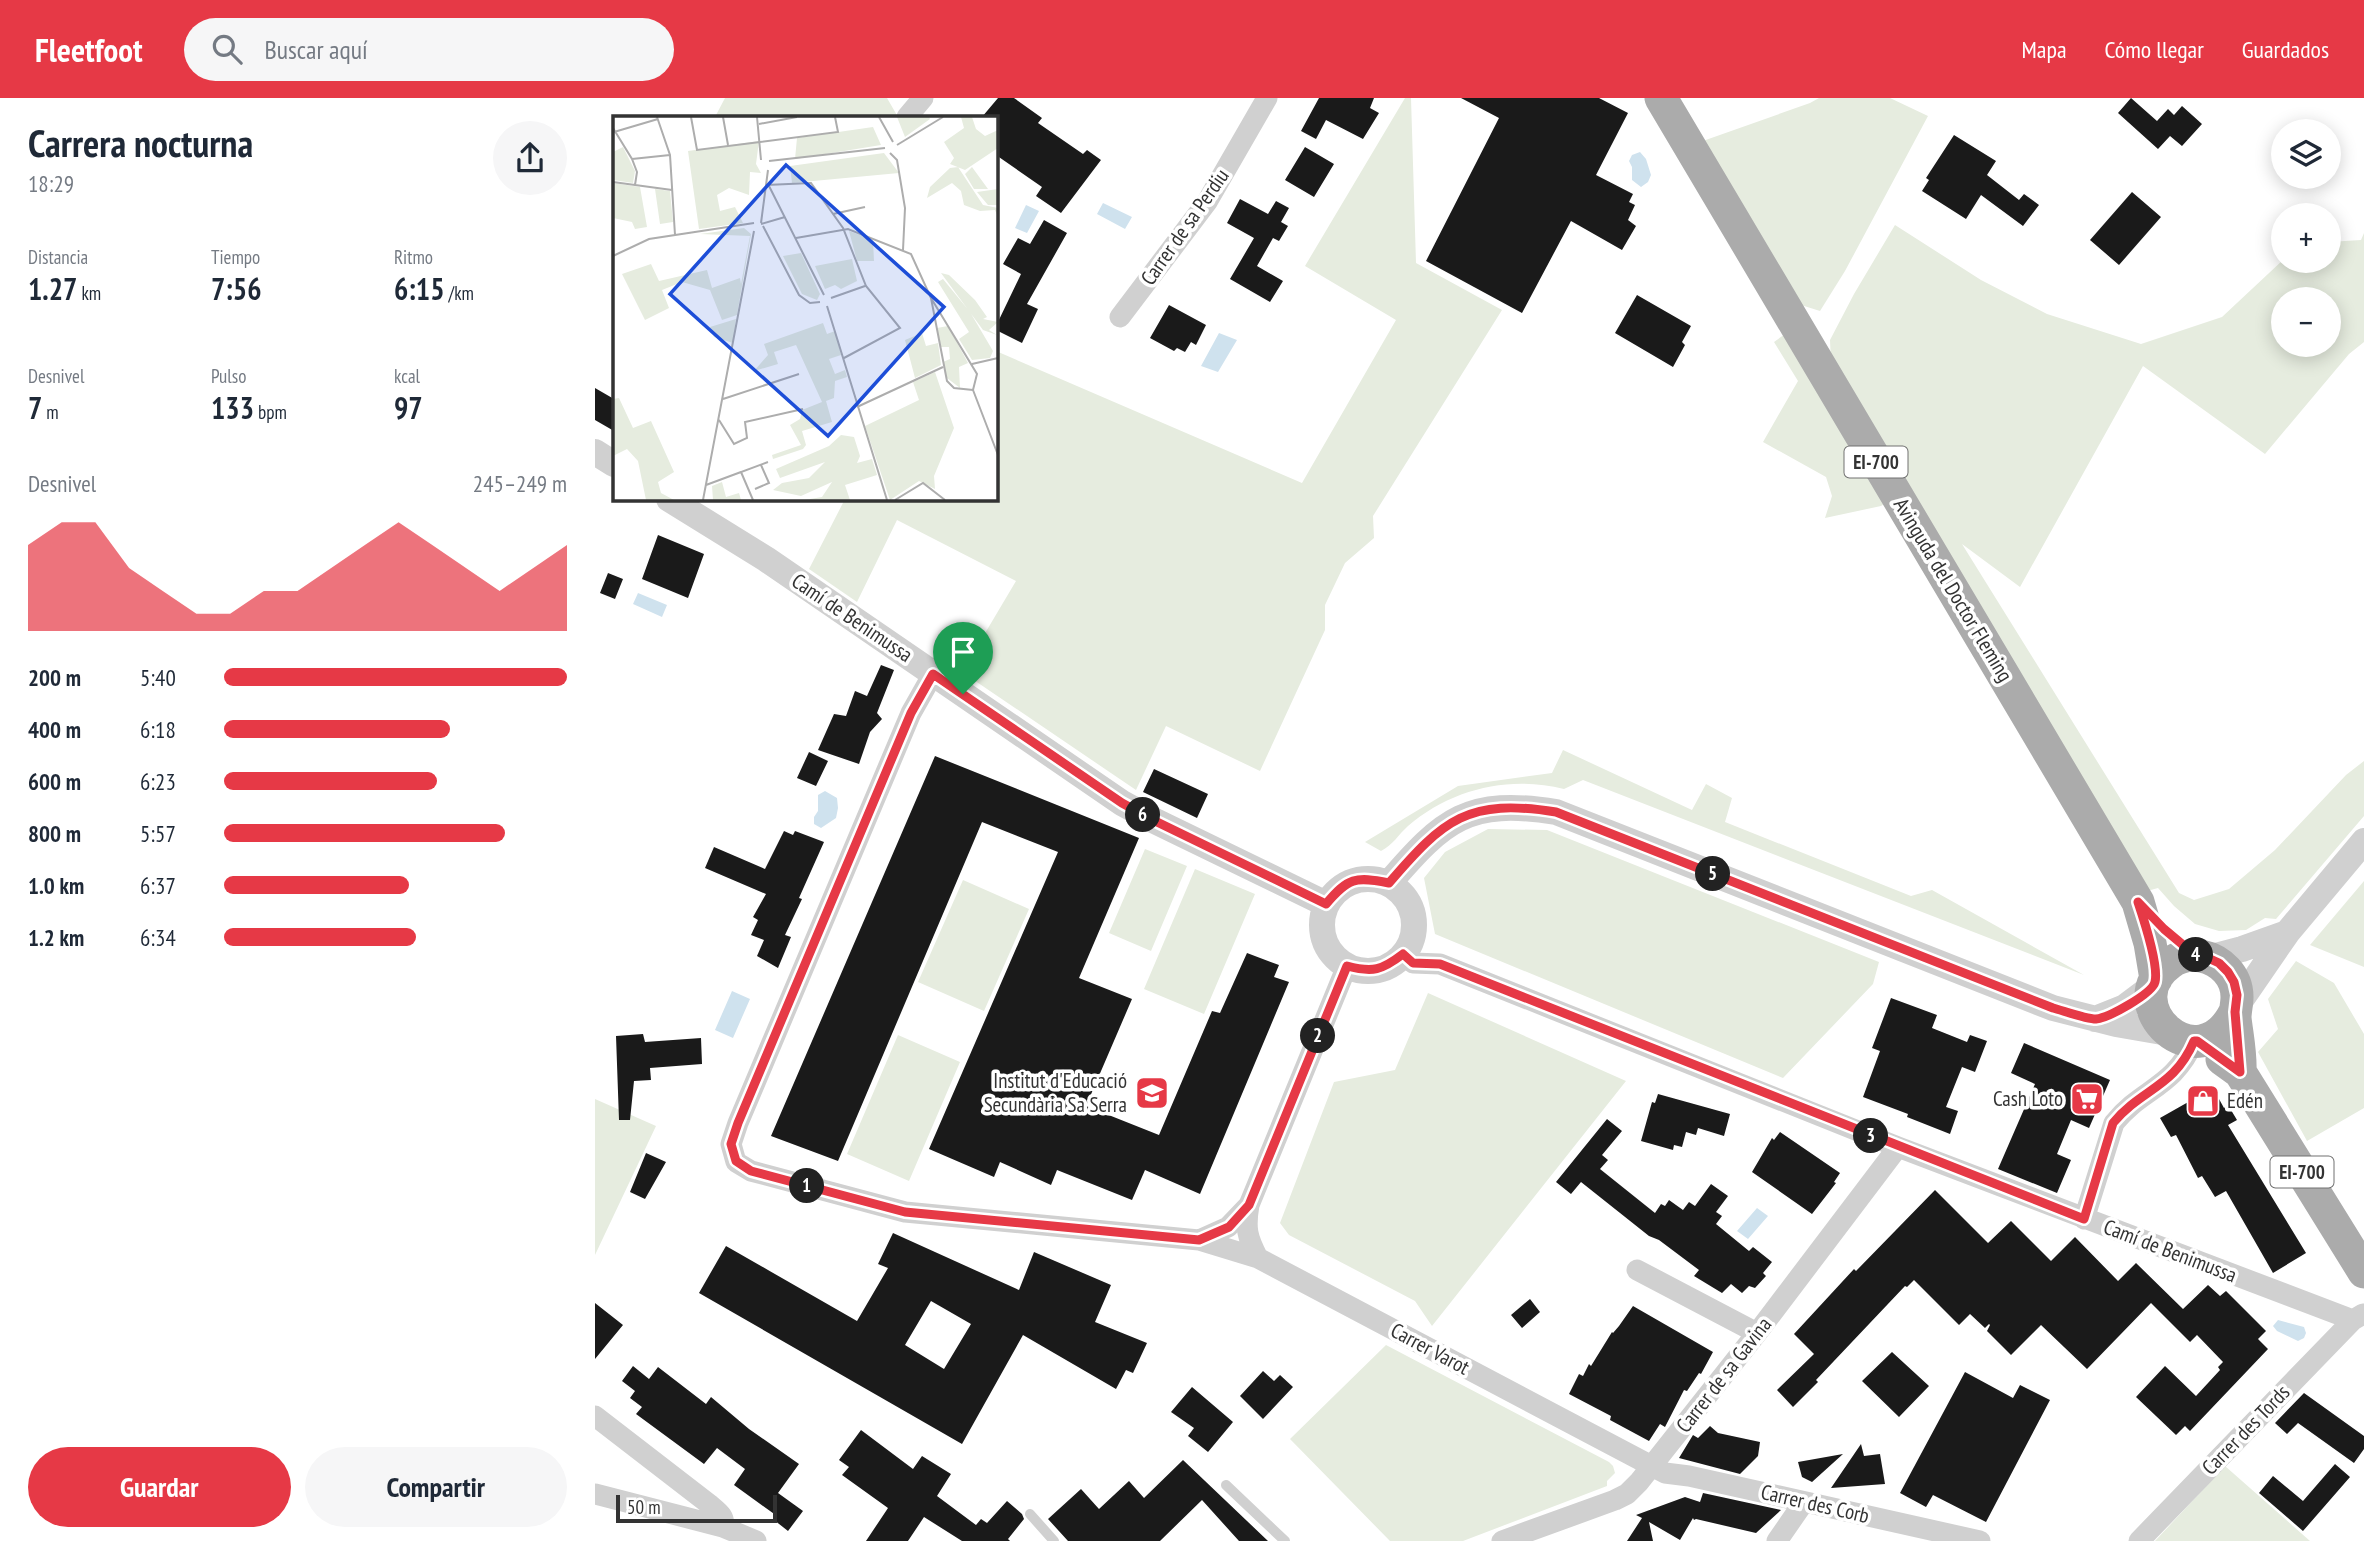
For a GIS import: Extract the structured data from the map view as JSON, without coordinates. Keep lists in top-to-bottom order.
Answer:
{
  "streets": {
    "main road": ["EI-700", "Avinguda del Doctor Fleming"],
    "street": [
      "Carrer de sa Perdiu",
      "Camí de Benimussa",
      "Carrer Varot",
      "Carrer de sa Gavina",
      "Carrer des Tords",
      "Carrer des Corb"
    ]
  },
  "crossings": [
    ["EI-700", "Avinguda del Doctor Fleming"],
    ["Camí de Benimussa", "Carrer de sa Gavina"],
    ["Camí de Benimussa", "Carrer des Tords"],
    ["Carrer Varot", "Carrer de sa Gavina"],
    ["Carrer Varot", "Carrer des Corb"],
    ["Carrer de sa Gavina", "Carrer des Corb"]
  ],
  "places": {
    "school or university": ["Institut d'Educació Secundària Sa Serra"],
    "supermarket": ["Cash Loto"],
    "shop": ["Edén"]
  },
  "scale_bar": "50 m",
  "page": {
    "header": "Fleetfoot",
    "search": "Buscar aquí",
    "nav": ["Mapa", "Cómo llegar", "Guardados"],
    "heading": ["Carrera nocturna", "18:29"],
    "map_buttons": ["+", "−"],
    "stats": [
      ["Distancia", "1.27 km"],
      ["Tiempo", "7:56"],
      ["Ritmo", "6:15 /km"],
      ["Desnivel", "7 m"],
      ["Pulso", "133 bpm"],
      ["kcal", "97"]
    ],
    "chart": ["Desnivel", "245–249 m"],
    "list": [
      {
        "name": "200 m",
        "note": "5:40"
      },
      {
        "name": "400 m",
        "note": "6:18"
      },
      {
        "name": "600 m",
        "note": "6:23"
      },
      {
        "name": "800 m",
        "note": "5:57"
      },
      {
        "name": "1.0 km",
        "note": "6:37"
      },
      {
        "name": "1.2 km",
        "note": "6:34"
      }
    ],
    "pins": [
      "6",
      "5",
      "4",
      "2",
      "3",
      "1"
    ],
    "buttons": ["Guardar", "Compartir"],
    "scale": "50 m"
  }
}
